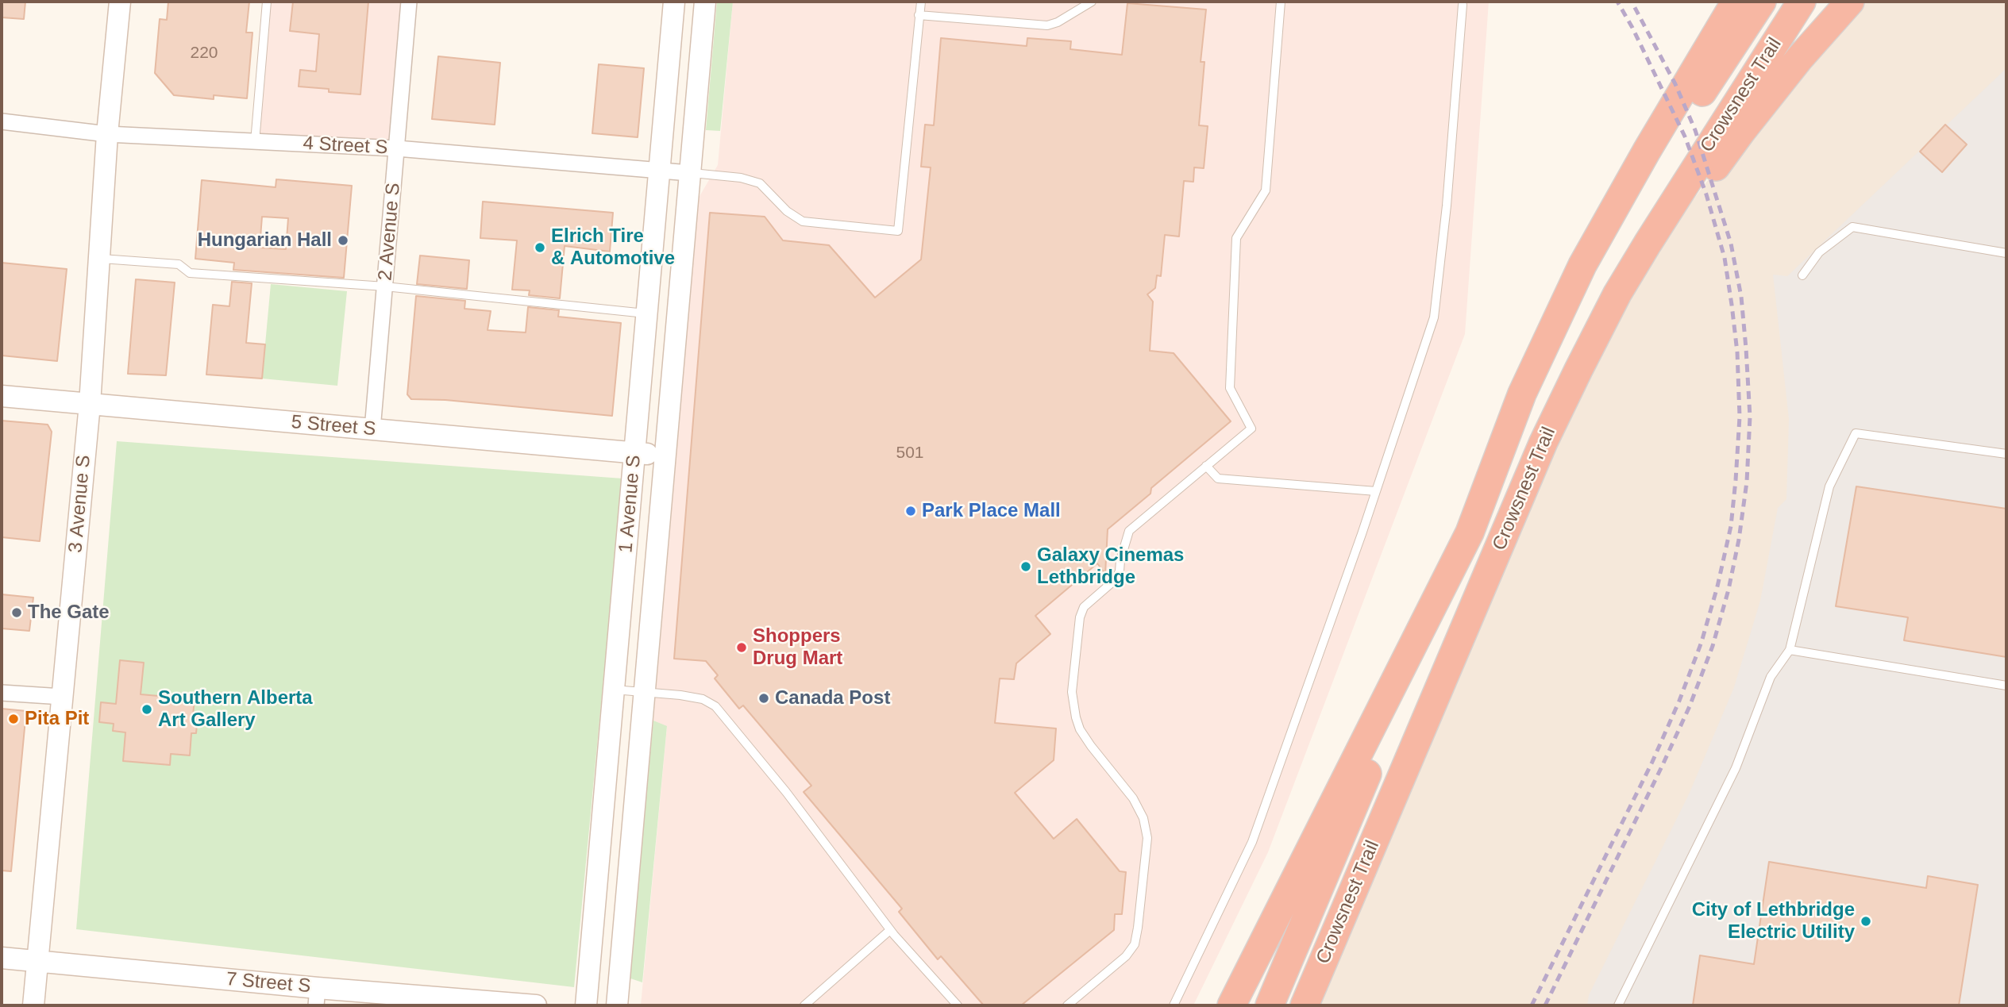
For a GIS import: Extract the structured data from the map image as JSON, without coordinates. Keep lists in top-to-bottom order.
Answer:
{
  "streets": {
    "highway": ["Crowsnest Trail"],
    "street": [
      "4 Street S",
      "2 Avenue S",
      "5 Street S",
      "3 Avenue S",
      "1 Avenue S",
      "7 Street S"
    ]
  },
  "crossings": [
    ["4 Street S", "2 Avenue S"],
    ["4 Street S", "3 Avenue S"],
    ["4 Street S", "1 Avenue S"],
    ["2 Avenue S", "5 Street S"],
    ["5 Street S", "3 Avenue S"],
    ["5 Street S", "1 Avenue S"],
    ["3 Avenue S", "7 Street S"]
  ],
  "places": [
    "Hungarian Hall",
    "Elrich Tire & Automotive",
    "Park Place Mall",
    "Galaxy Cinemas Lethbridge",
    "The Gate",
    "Shoppers Drug Mart",
    "Canada Post",
    "Southern Alberta Art Gallery",
    "Pita Pit",
    "City of Lethbridge Electric Utility"
  ],
  "house_numbers": ["220", "501"]
}
